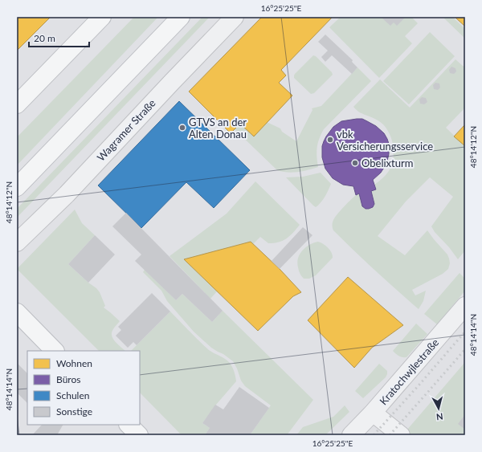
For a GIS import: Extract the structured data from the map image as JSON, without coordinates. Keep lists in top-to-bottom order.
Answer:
{
  "streets": {
    "street": ["Wagramer Straße", "Kratochwjlestraße"]
  },
  "places": ["GTVS an der Alten Donau", "vbk Versicherungsservice", "Obelixturm"],
  "legend": [
    "Wohnen",
    "Büros",
    "Schulen",
    "Sonstige"
  ],
  "scale_bar": "20 m",
  "north": "bottom",
  "coordinates": ["16°25'25\"E", "48°14'12\"N", "48°14'14\"N"]
}
